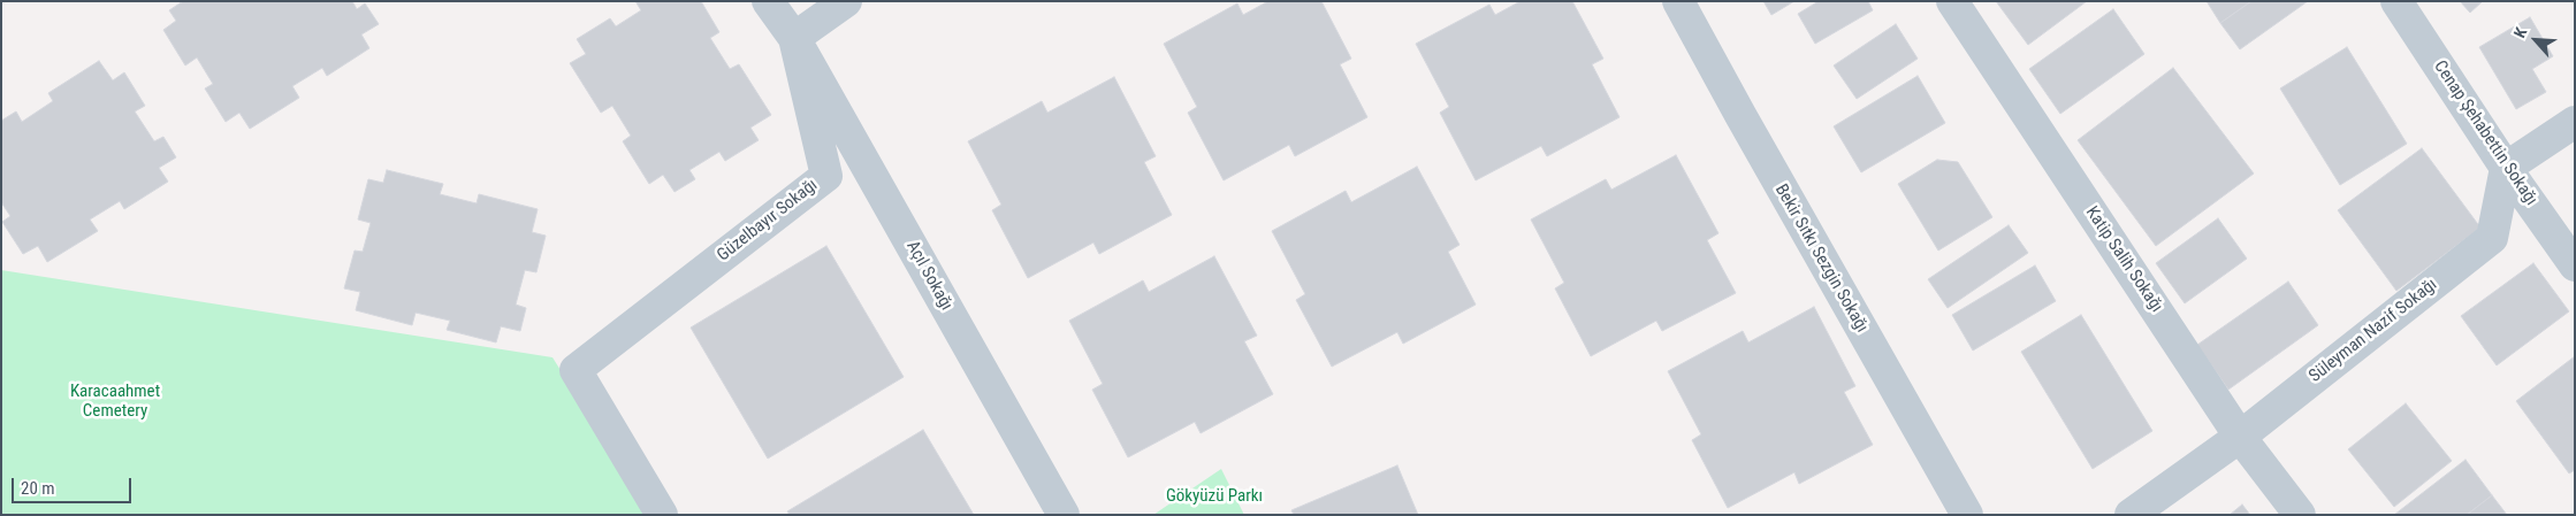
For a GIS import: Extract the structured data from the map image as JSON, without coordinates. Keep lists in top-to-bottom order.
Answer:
{
  "streets": {
    "street": [
      "Cenap Şehabettin Sokağı",
      "Güzelbayır Sokağı",
      "Bekir Sıtkı Sezgin Sokağı",
      "Katip Salih Sokağı",
      "Açıl Sokağı",
      "Süleyman Nazif Sokağı"
    ]
  },
  "crossings": [
    ["Cenap Şehabettin Sokağı", "Süleyman Nazif Sokağı"],
    ["Güzelbayır Sokağı", "Açıl Sokağı"],
    ["Katip Salih Sokağı", "Süleyman Nazif Sokağı"]
  ],
  "parks": ["Karacaahmet Cemetery", "Gökyüzü Parkı"],
  "scale_bar": "20 m",
  "north": "top left"
}
